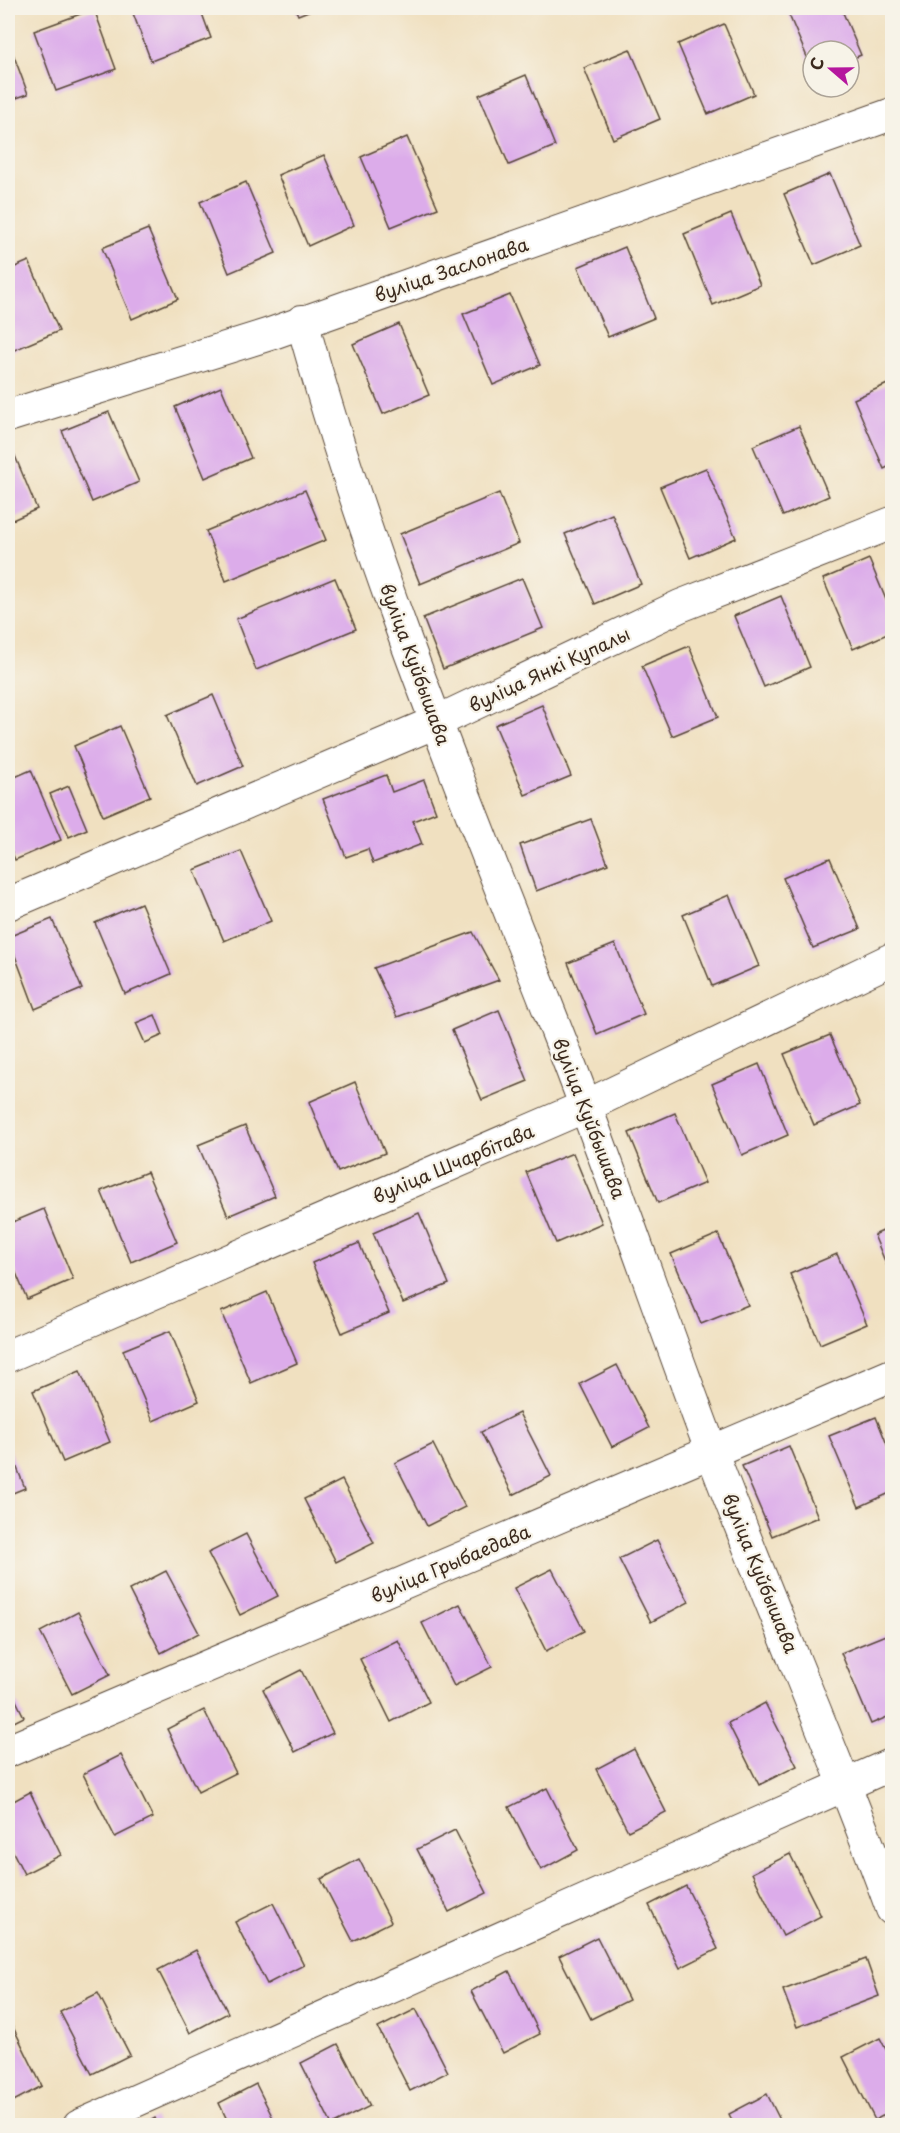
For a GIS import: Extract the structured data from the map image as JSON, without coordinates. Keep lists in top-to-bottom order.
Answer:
{
  "streets": {
    "street": [
      "вуліца Заслонава",
      "вуліца Куйбышава",
      "вуліца Янкі Купалы",
      "вуліца Шчарбітава",
      "вуліца Грыбаедава"
    ]
  },
  "crossings": [
    ["вуліца Заслонава", "вуліца Куйбышава"],
    ["вуліца Куйбышава", "вуліца Янкі Купалы"],
    ["вуліца Куйбышава", "вуліца Шчарбітава"],
    ["вуліца Куйбышава", "вуліца Грыбаедава"]
  ],
  "north": "left"
}
